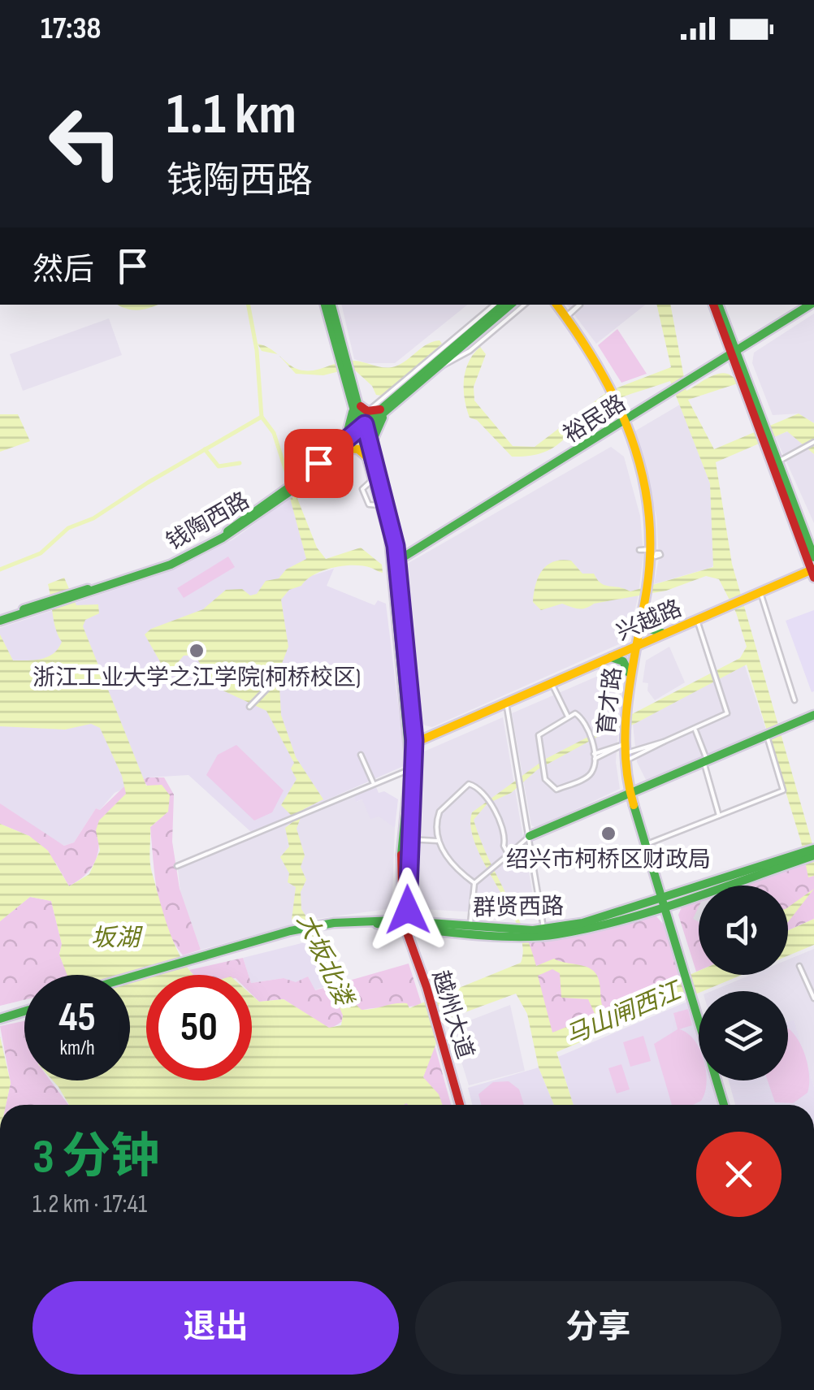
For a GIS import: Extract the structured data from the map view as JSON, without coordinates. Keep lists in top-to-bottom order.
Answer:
{
  "streets": {
    "street": [
      "裕民路",
      "钱陶西路",
      "兴越路",
      "育才路",
      "群贤西路",
      "越州大道"
    ]
  },
  "crossings": [
    ["裕民路", "育才路"],
    ["裕民路", "越州大道"],
    ["钱陶西路", "越州大道"],
    ["兴越路", "育才路"],
    ["兴越路", "越州大道"],
    ["育才路", "群贤西路"],
    ["群贤西路", "越州大道"]
  ],
  "water": ["坂湖", "大坂北溇", "马山闸西江"],
  "places": ["浙江工业大学之江学院(柯桥校区)", "绍兴市柯桥区财政局"],
  "page": {
    "status": "17:38",
    "turn": ["1.1 km", "钱陶西路"],
    "then": "然后",
    "speed": "45 km/h",
    "limit": "50",
    "heading": ["3 分钟", "1.2 km · 17:41"],
    "buttons": ["退出", "分享"]
  }
}
